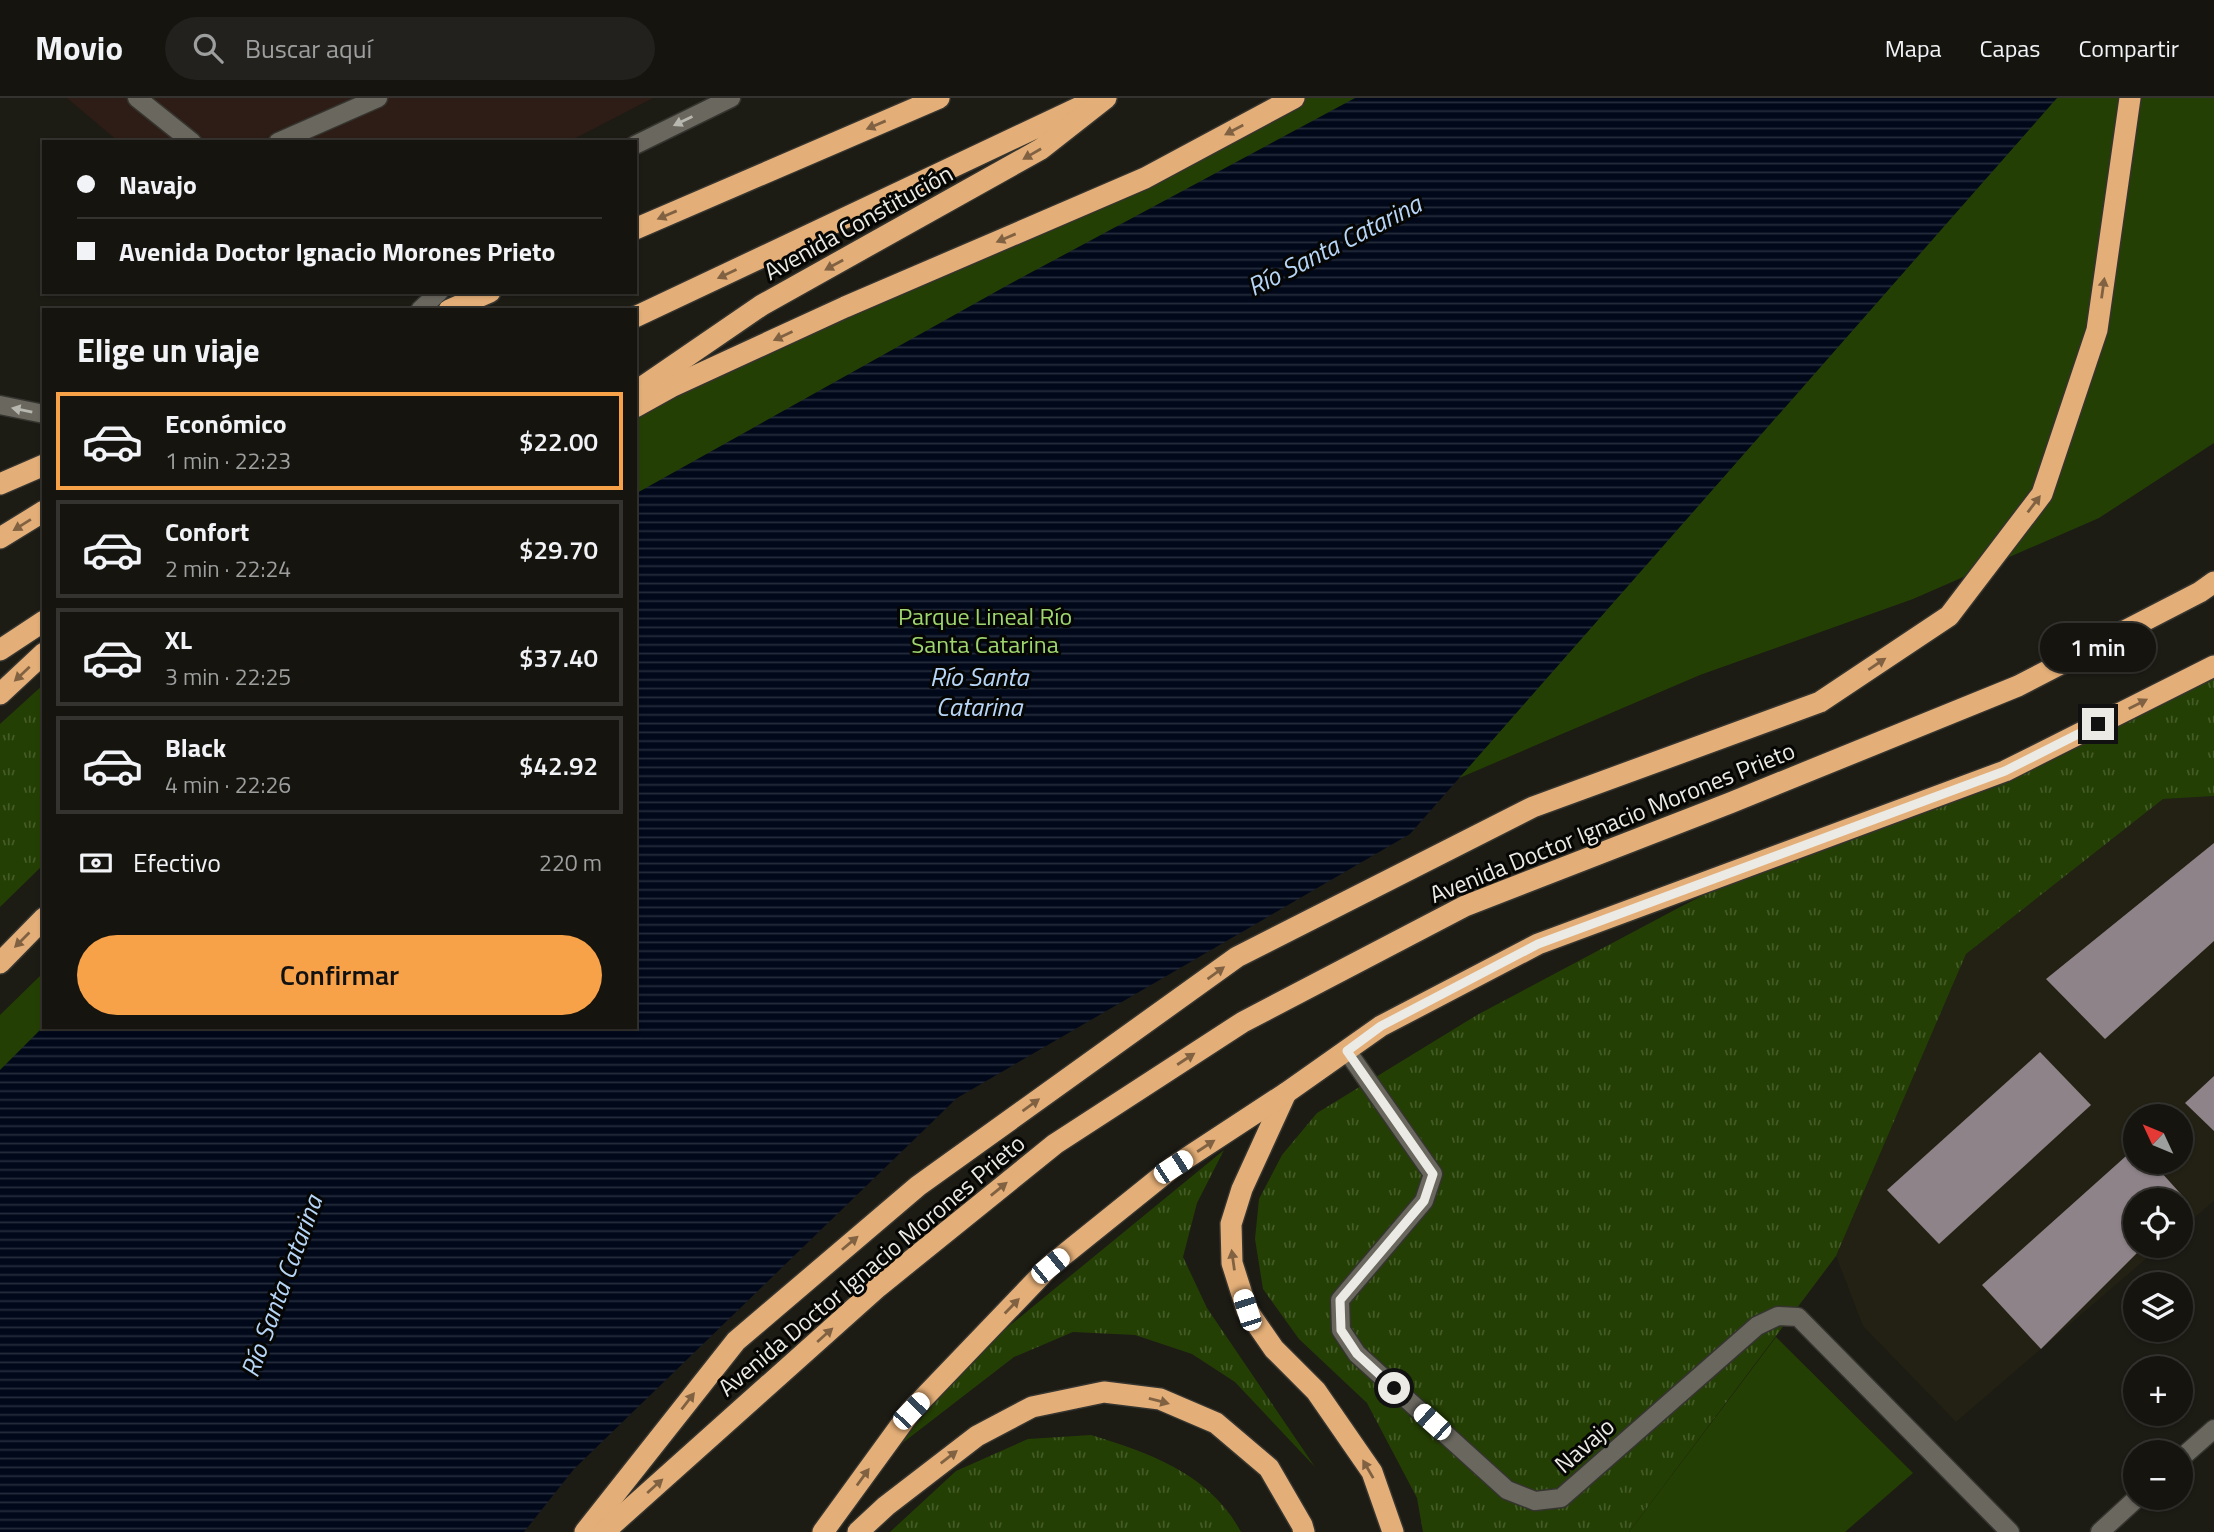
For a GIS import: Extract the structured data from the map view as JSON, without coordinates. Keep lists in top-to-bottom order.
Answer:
{
  "streets": {
    "highway": ["Avenida Constitución", "Avenida Doctor Ignacio Morones Prieto"],
    "street": ["Navajo"]
  },
  "water": ["Río Santa Catarina"],
  "parks": ["Parque Lineal Río Santa Catarina"],
  "north": "top left",
  "page": {
    "header": "Movio",
    "search": "Buscar aquí",
    "nav": ["Mapa", "Capas", "Compartir"],
    "banner": ["Navajo", "Avenida Doctor Ignacio Morones Prieto"],
    "heading": "Elige un viaje",
    "list": [
      {
        "name": "Económico",
        "note": "1 min · 22:23",
        "value": "$22.00"
      },
      {
        "name": "Confort",
        "note": "2 min · 22:24",
        "value": "$29.70"
      },
      {
        "name": "XL",
        "note": "3 min · 22:25",
        "value": "$37.40"
      },
      {
        "name": "Black",
        "note": "4 min · 22:26",
        "value": "$42.92"
      }
    ],
    "bubble": "1 min",
    "pay": ["Efectivo", "220 m"],
    "buttons": "Confirmar",
    "map_buttons": ["+", "−"]
  }
}
